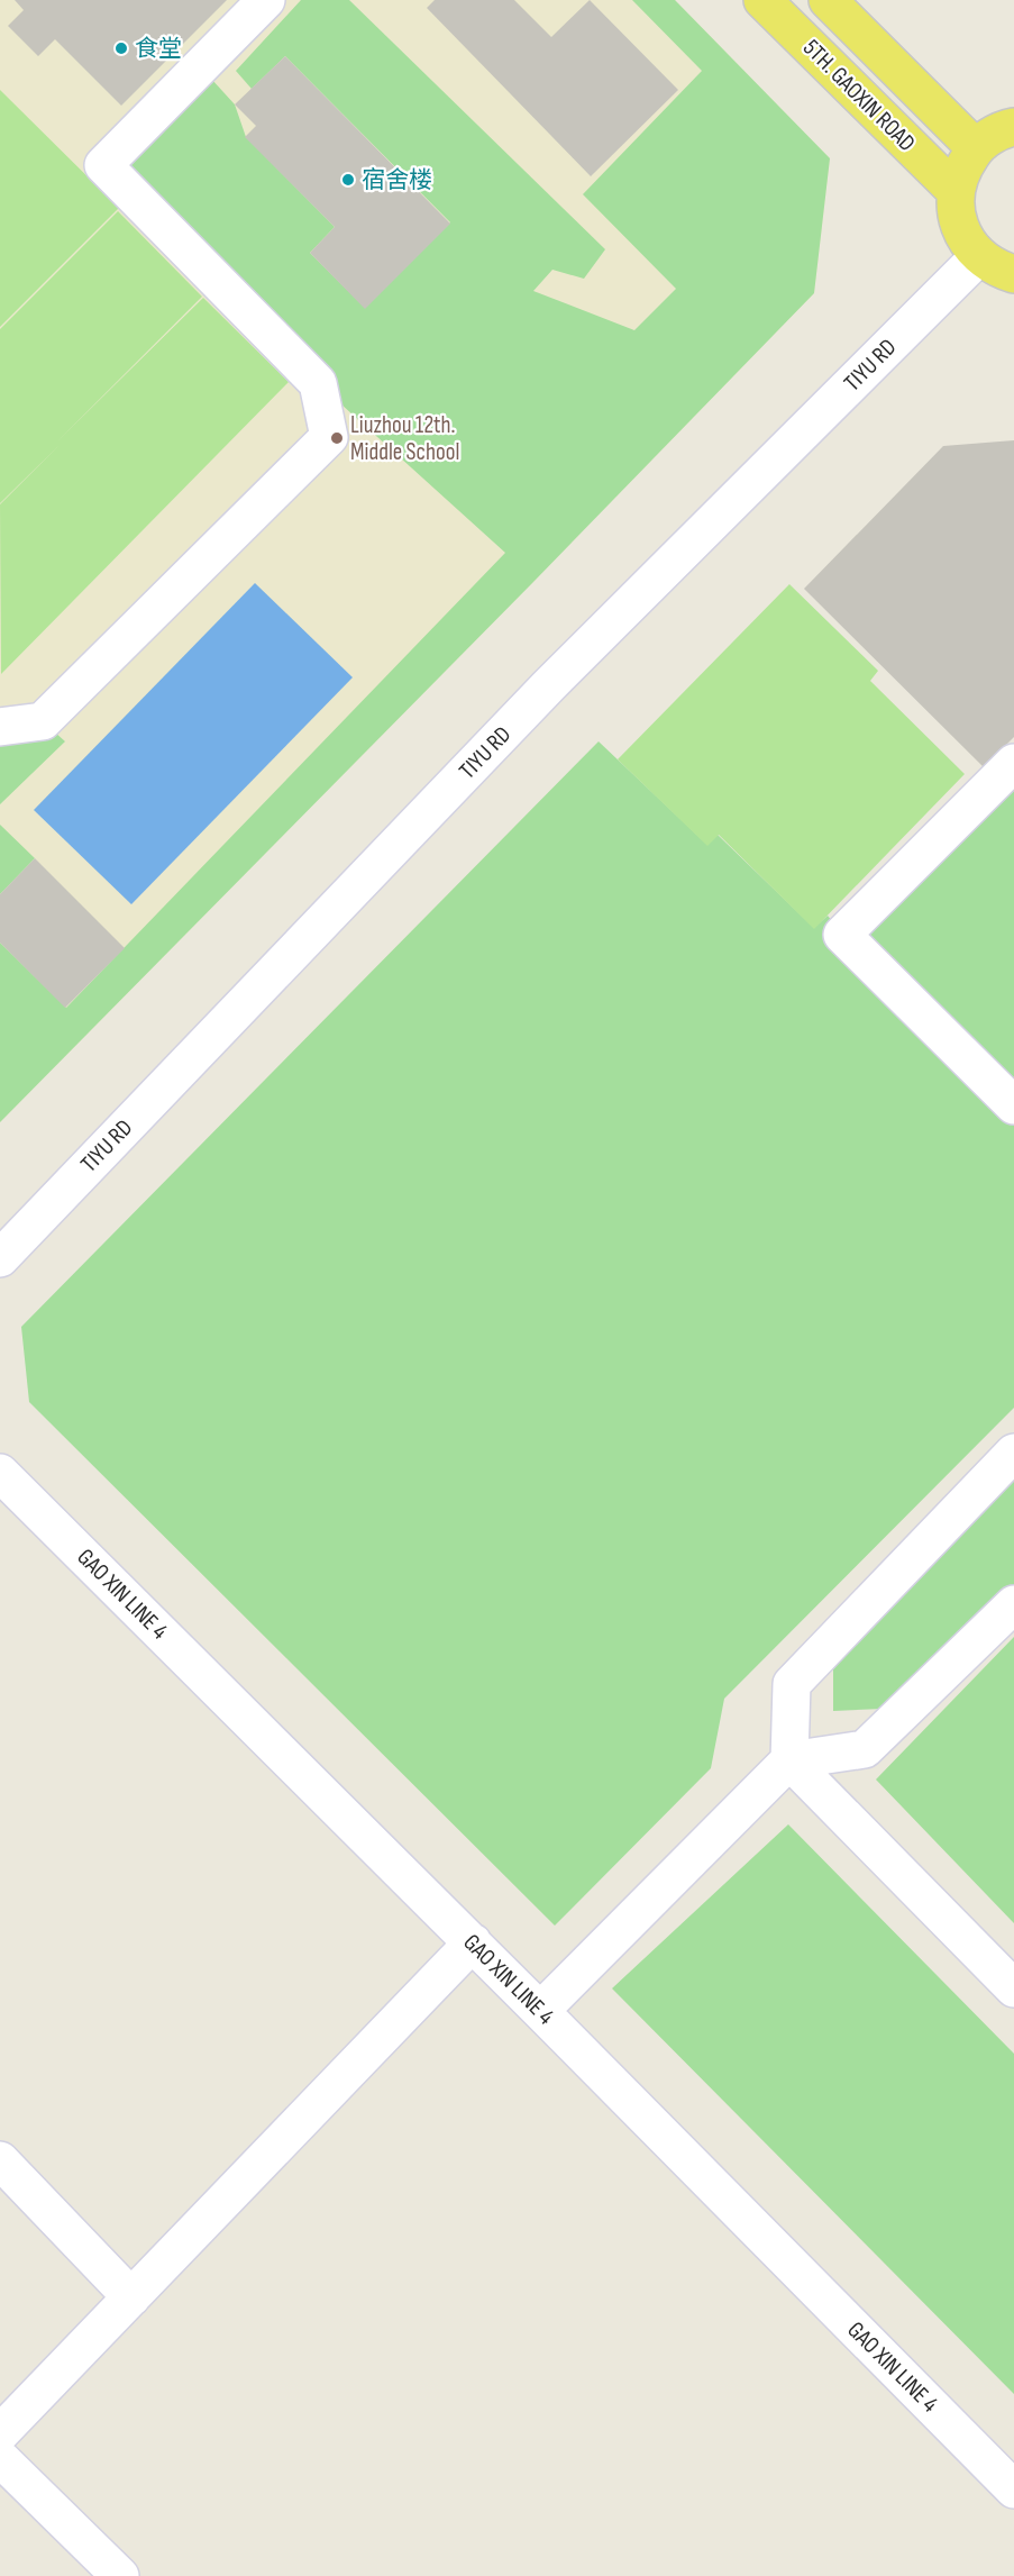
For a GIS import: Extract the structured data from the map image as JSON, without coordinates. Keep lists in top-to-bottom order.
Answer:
{
  "streets": {
    "main road": ["5TH. GAOXIN ROAD"],
    "street": ["TIYU RD", "GAO XIN LINE 4"]
  },
  "places": ["食堂", "宿舍楼", "Liuzhou 12th. Middle School"]
}
